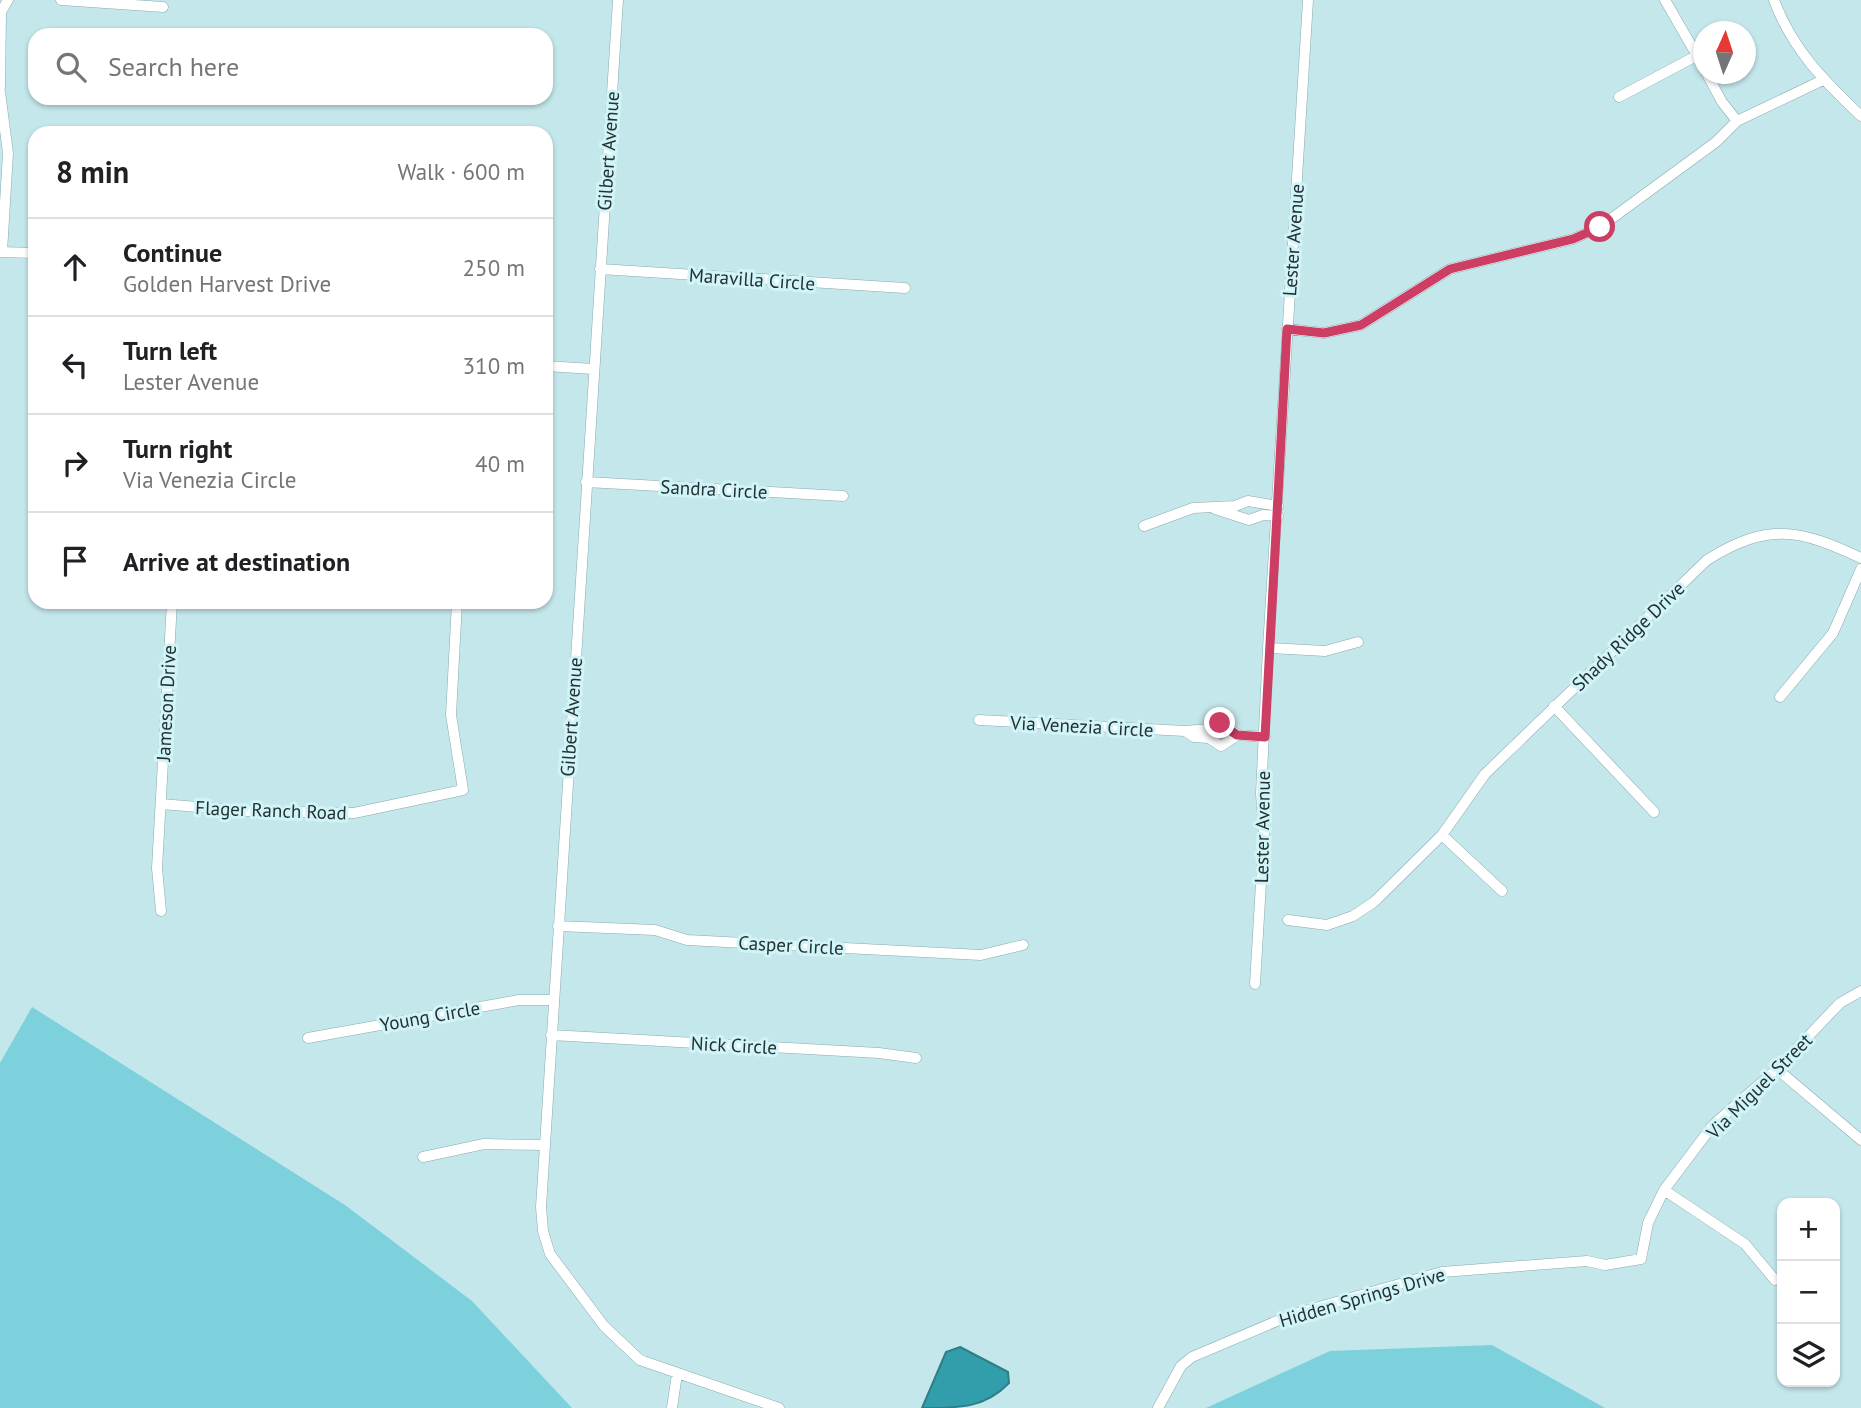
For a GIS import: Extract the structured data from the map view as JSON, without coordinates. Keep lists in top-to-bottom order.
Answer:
{
  "streets": {
    "street": [
      "Gilbert Avenue",
      "Lester Avenue",
      "Maravilla Circle",
      "Sandra Circle",
      "Shady Ridge Drive",
      "Jameson Drive",
      "Via Venezia Circle",
      "Flager Ranch Road",
      "Casper Circle",
      "Young Circle",
      "Nick Circle",
      "Via Miguel Street",
      "Hidden Springs Drive"
    ]
  },
  "crossings": [
    ["Gilbert Avenue", "Maravilla Circle"],
    ["Gilbert Avenue", "Sandra Circle"],
    ["Gilbert Avenue", "Casper Circle"],
    ["Gilbert Avenue", "Young Circle"],
    ["Gilbert Avenue", "Nick Circle"],
    ["Lester Avenue", "Via Venezia Circle"],
    ["Jameson Drive", "Flager Ranch Road"],
    ["Via Miguel Street", "Hidden Springs Drive"]
  ],
  "north": "top",
  "page": {
    "search": "Search here",
    "heading": ["8 min", "Walk · 600 m"],
    "list": [
      ["Continue", "Golden Harvest Drive", "250 m"],
      ["Turn left", "Lester Avenue", "310 m"],
      ["Turn right", "Via Venezia Circle", "40 m"],
      "Arrive at destination"
    ],
    "map_buttons": ["+", "−"]
  }
}
